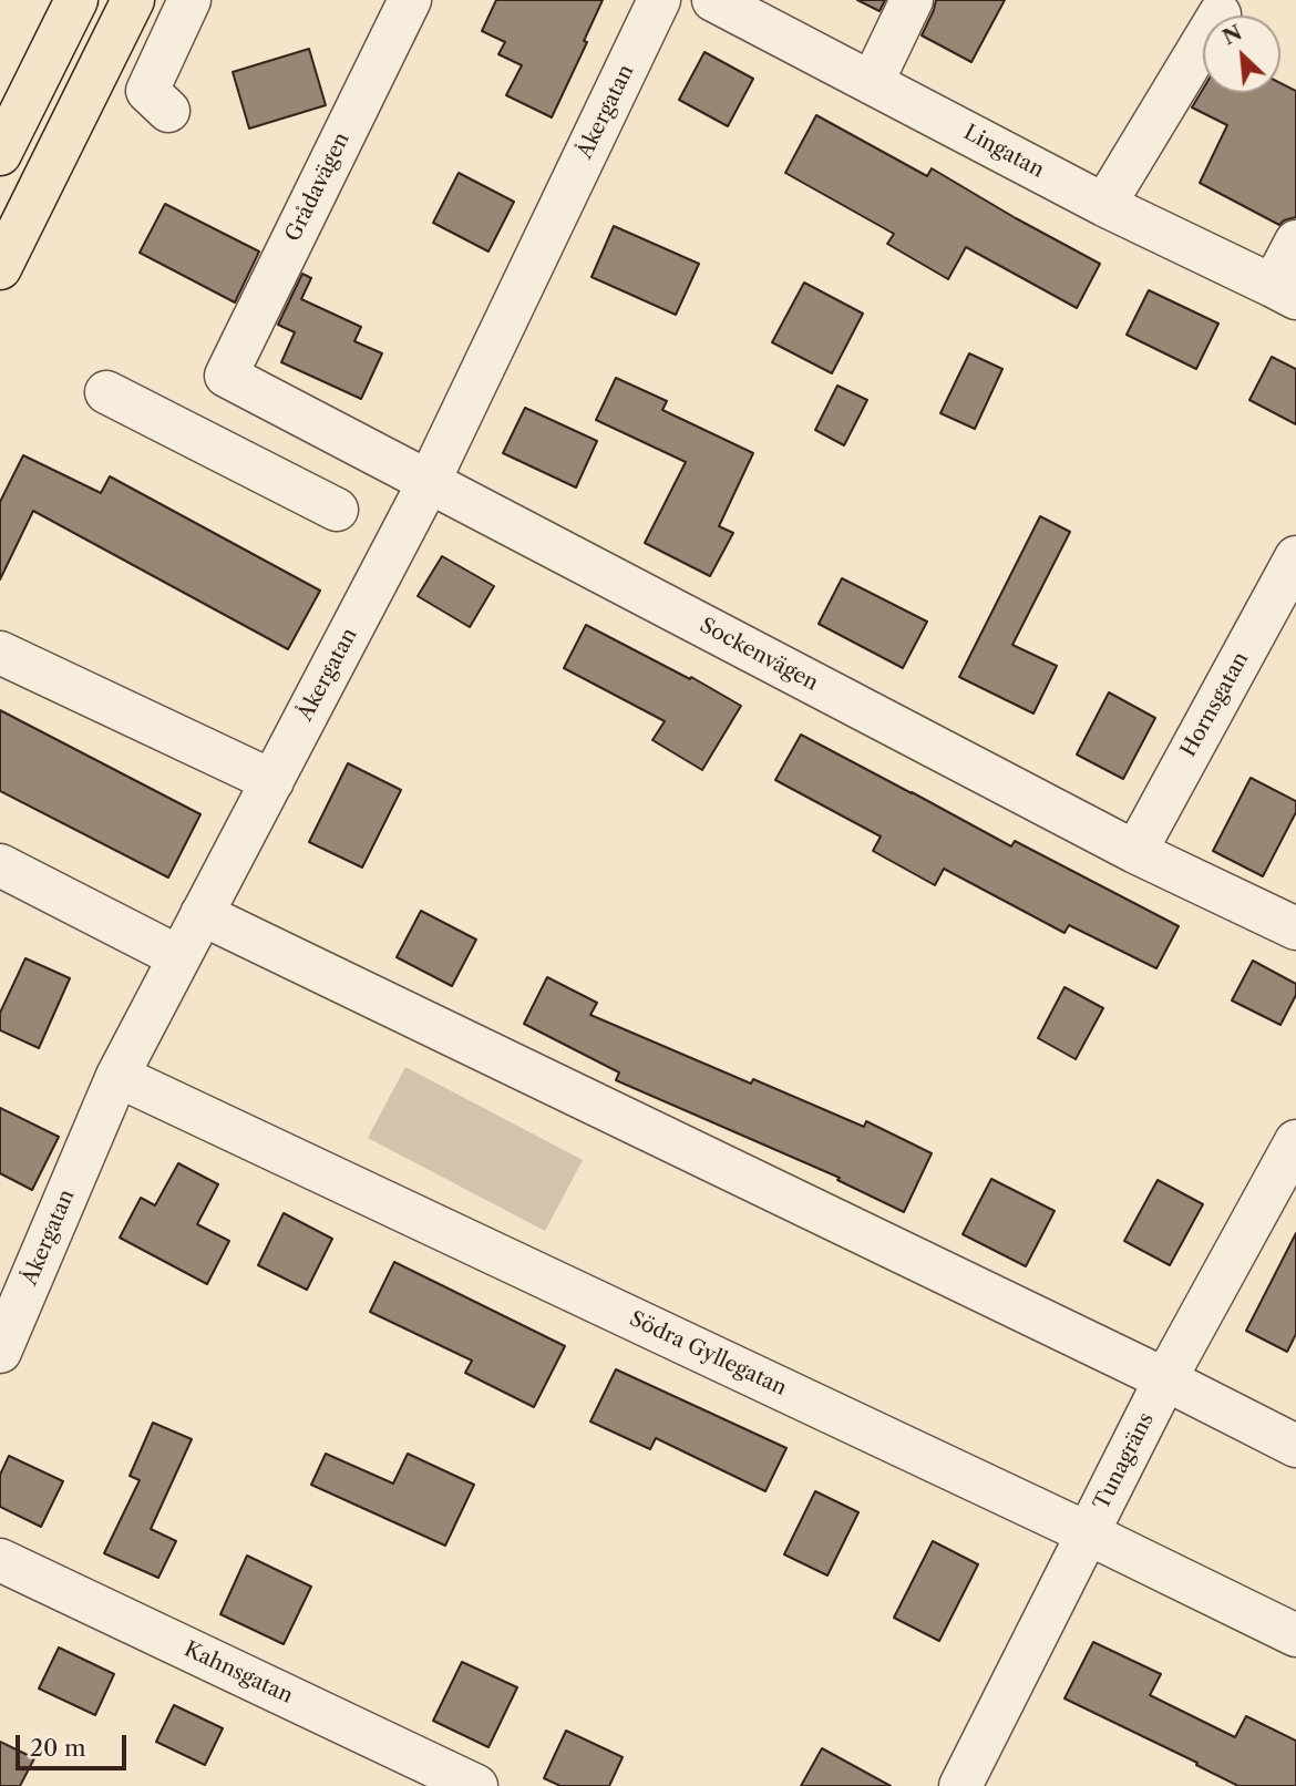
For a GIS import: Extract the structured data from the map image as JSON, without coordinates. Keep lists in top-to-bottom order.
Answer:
{
  "streets": {
    "street": [
      "Åkergatan",
      "Lingatan",
      "Grådavägen",
      "Sockenvägen",
      "Hornsgatan",
      "Södra Gyllegatan",
      "Tunagräns",
      "Kahnsgatan"
    ]
  },
  "crossings": [
    ["Åkergatan", "Sockenvägen"],
    ["Åkergatan", "Södra Gyllegatan"],
    ["Grådavägen", "Sockenvägen"],
    ["Sockenvägen", "Hornsgatan"],
    ["Södra Gyllegatan", "Tunagräns"]
  ],
  "scale_bar": "20 m",
  "north": "top left"
}
